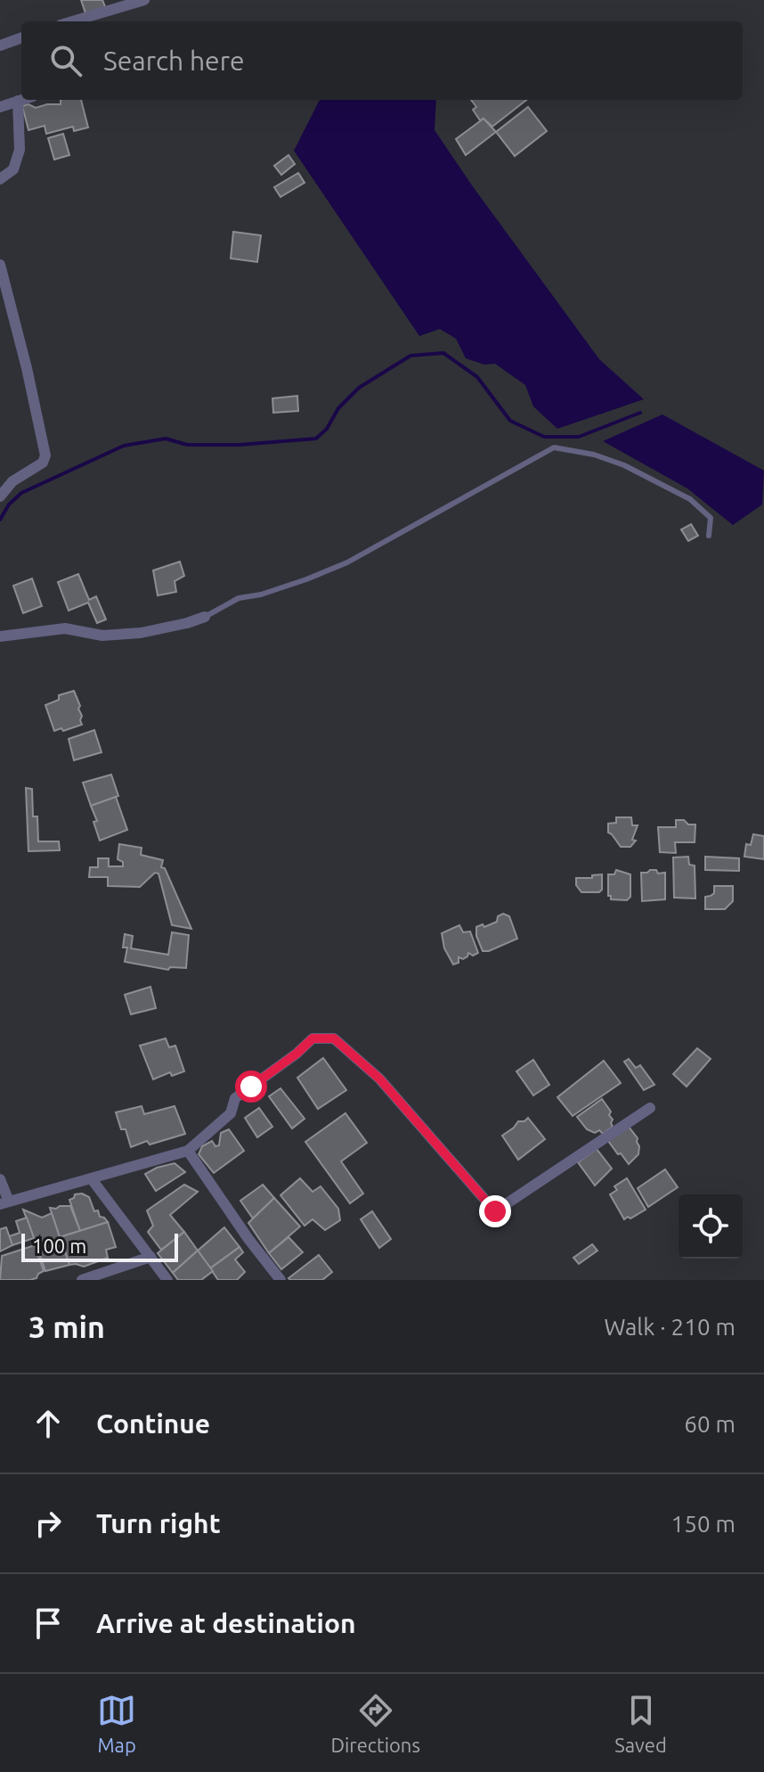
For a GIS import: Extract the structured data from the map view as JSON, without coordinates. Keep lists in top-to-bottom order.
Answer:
{
  "scale_bar": "100 m",
  "page": {
    "search": "Search here",
    "scale": "100 m",
    "heading": ["3 min", "Walk · 210 m"],
    "list": [
      ["Continue", "60 m"],
      ["Turn right", "150 m"],
      "Arrive at destination"
    ],
    "nav": ["Map", "Directions", "Saved"]
  }
}
